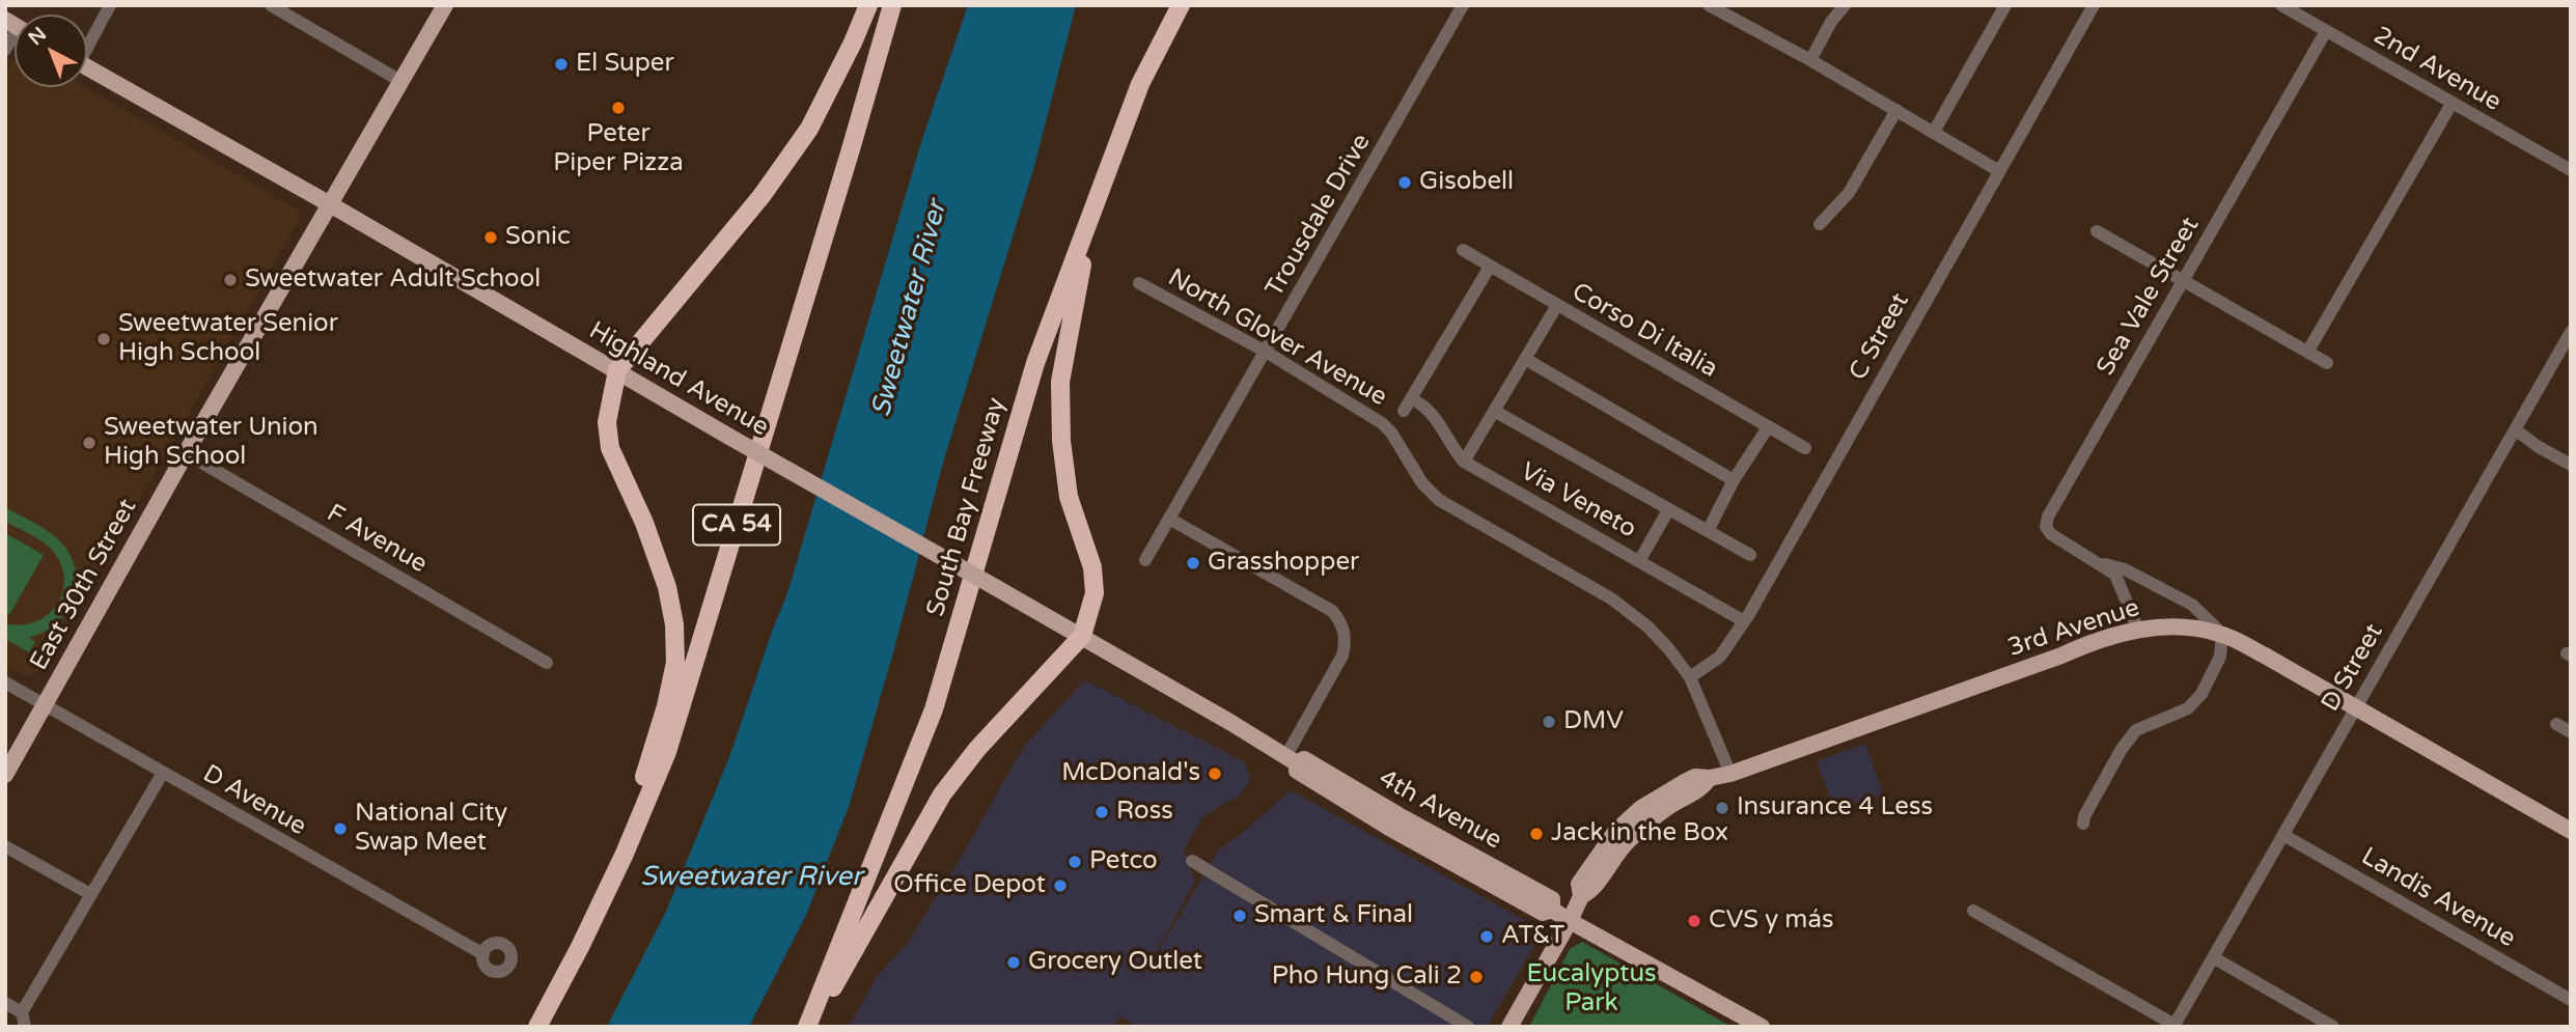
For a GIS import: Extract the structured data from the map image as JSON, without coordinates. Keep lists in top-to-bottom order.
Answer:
{
  "streets": {
    "highway": ["South Bay Freeway", "CA 54"],
    "main road": [
      "Highland Avenue",
      "East 30th Street",
      "3rd Avenue",
      "4th Avenue"
    ],
    "street": [
      "2nd Avenue",
      "Trousdale Drive",
      "Sea Vale Street",
      "Corso Di Italia",
      "C Street",
      "North Glover Avenue",
      "Via Veneto",
      "F Avenue",
      "D Street",
      "D Avenue",
      "Landis Avenue"
    ]
  },
  "crossings": [
    ["2nd Avenue", "Sea Vale Street"],
    ["Trousdale Drive", "North Glover Avenue"],
    ["Sea Vale Street", "3rd Avenue"],
    ["Corso Di Italia", "Via Veneto"],
    ["C Street", "North Glover Avenue"],
    ["C Street", "Via Veneto"],
    ["North Glover Avenue", "3rd Avenue"],
    ["Highland Avenue", "East 30th Street"],
    ["Highland Avenue", "4th Avenue"],
    ["F Avenue", "East 30th Street"],
    ["East 30th Street", "D Avenue"],
    ["3rd Avenue", "D Street"],
    ["D Street", "Landis Avenue"]
  ],
  "water": ["Sweetwater River"],
  "parks": ["Eucalyptus Park"],
  "places": [
    "El Super",
    "Peter Piper Pizza",
    "Gisobell",
    "Sonic",
    "Sweetwater Adult School",
    "Sweetwater Senior High School",
    "Sweetwater Union High School",
    "Grasshopper",
    "DMV",
    "McDonald's",
    "Insurance 4 Less",
    "Ross",
    "National City Swap Meet",
    "Jack in the Box",
    "Petco",
    "Office Depot",
    "Smart & Final",
    "CVS y más",
    "AT&T",
    "Grocery Outlet",
    "Pho Hung Cali 2"
  ],
  "north": "top left"
}
